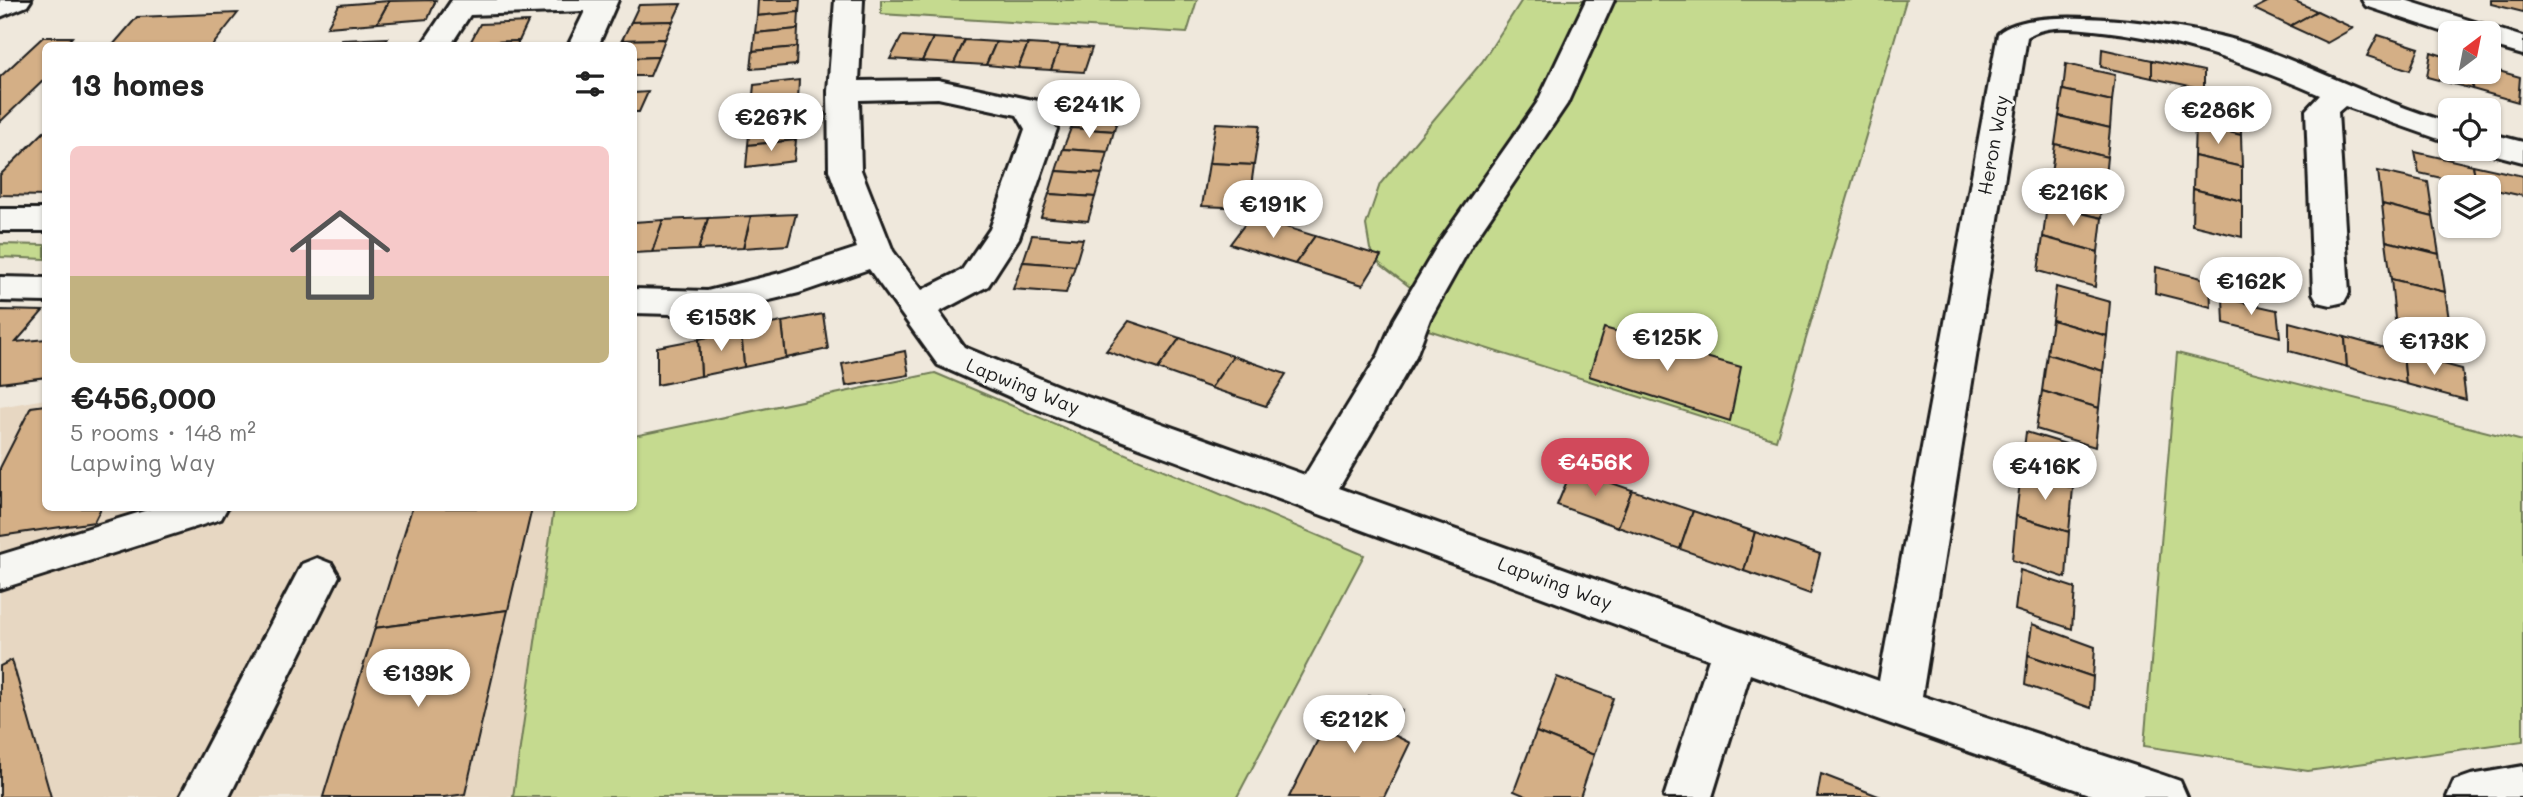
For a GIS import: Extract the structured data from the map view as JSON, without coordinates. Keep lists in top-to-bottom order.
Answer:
{
  "streets": {
    "street": ["Heron Way", "Lapwing Way"]
  },
  "crossings": [
    ["Heron Way", "Lapwing Way"]
  ],
  "north": "top right",
  "page": {
    "heading": "13 homes",
    "price": [
      "€241K",
      "€286K",
      "€267K",
      "€216K",
      "€191K",
      "€162K",
      "€153K",
      "€125K",
      "€173K",
      "€456K",
      "€416K",
      "€139K",
      "€212K"
    ],
    "list": [
      {
        "name": "€456,000",
        "note": "5 rooms · 148 m² · Lapwing Way"
      }
    ]
  }
}
